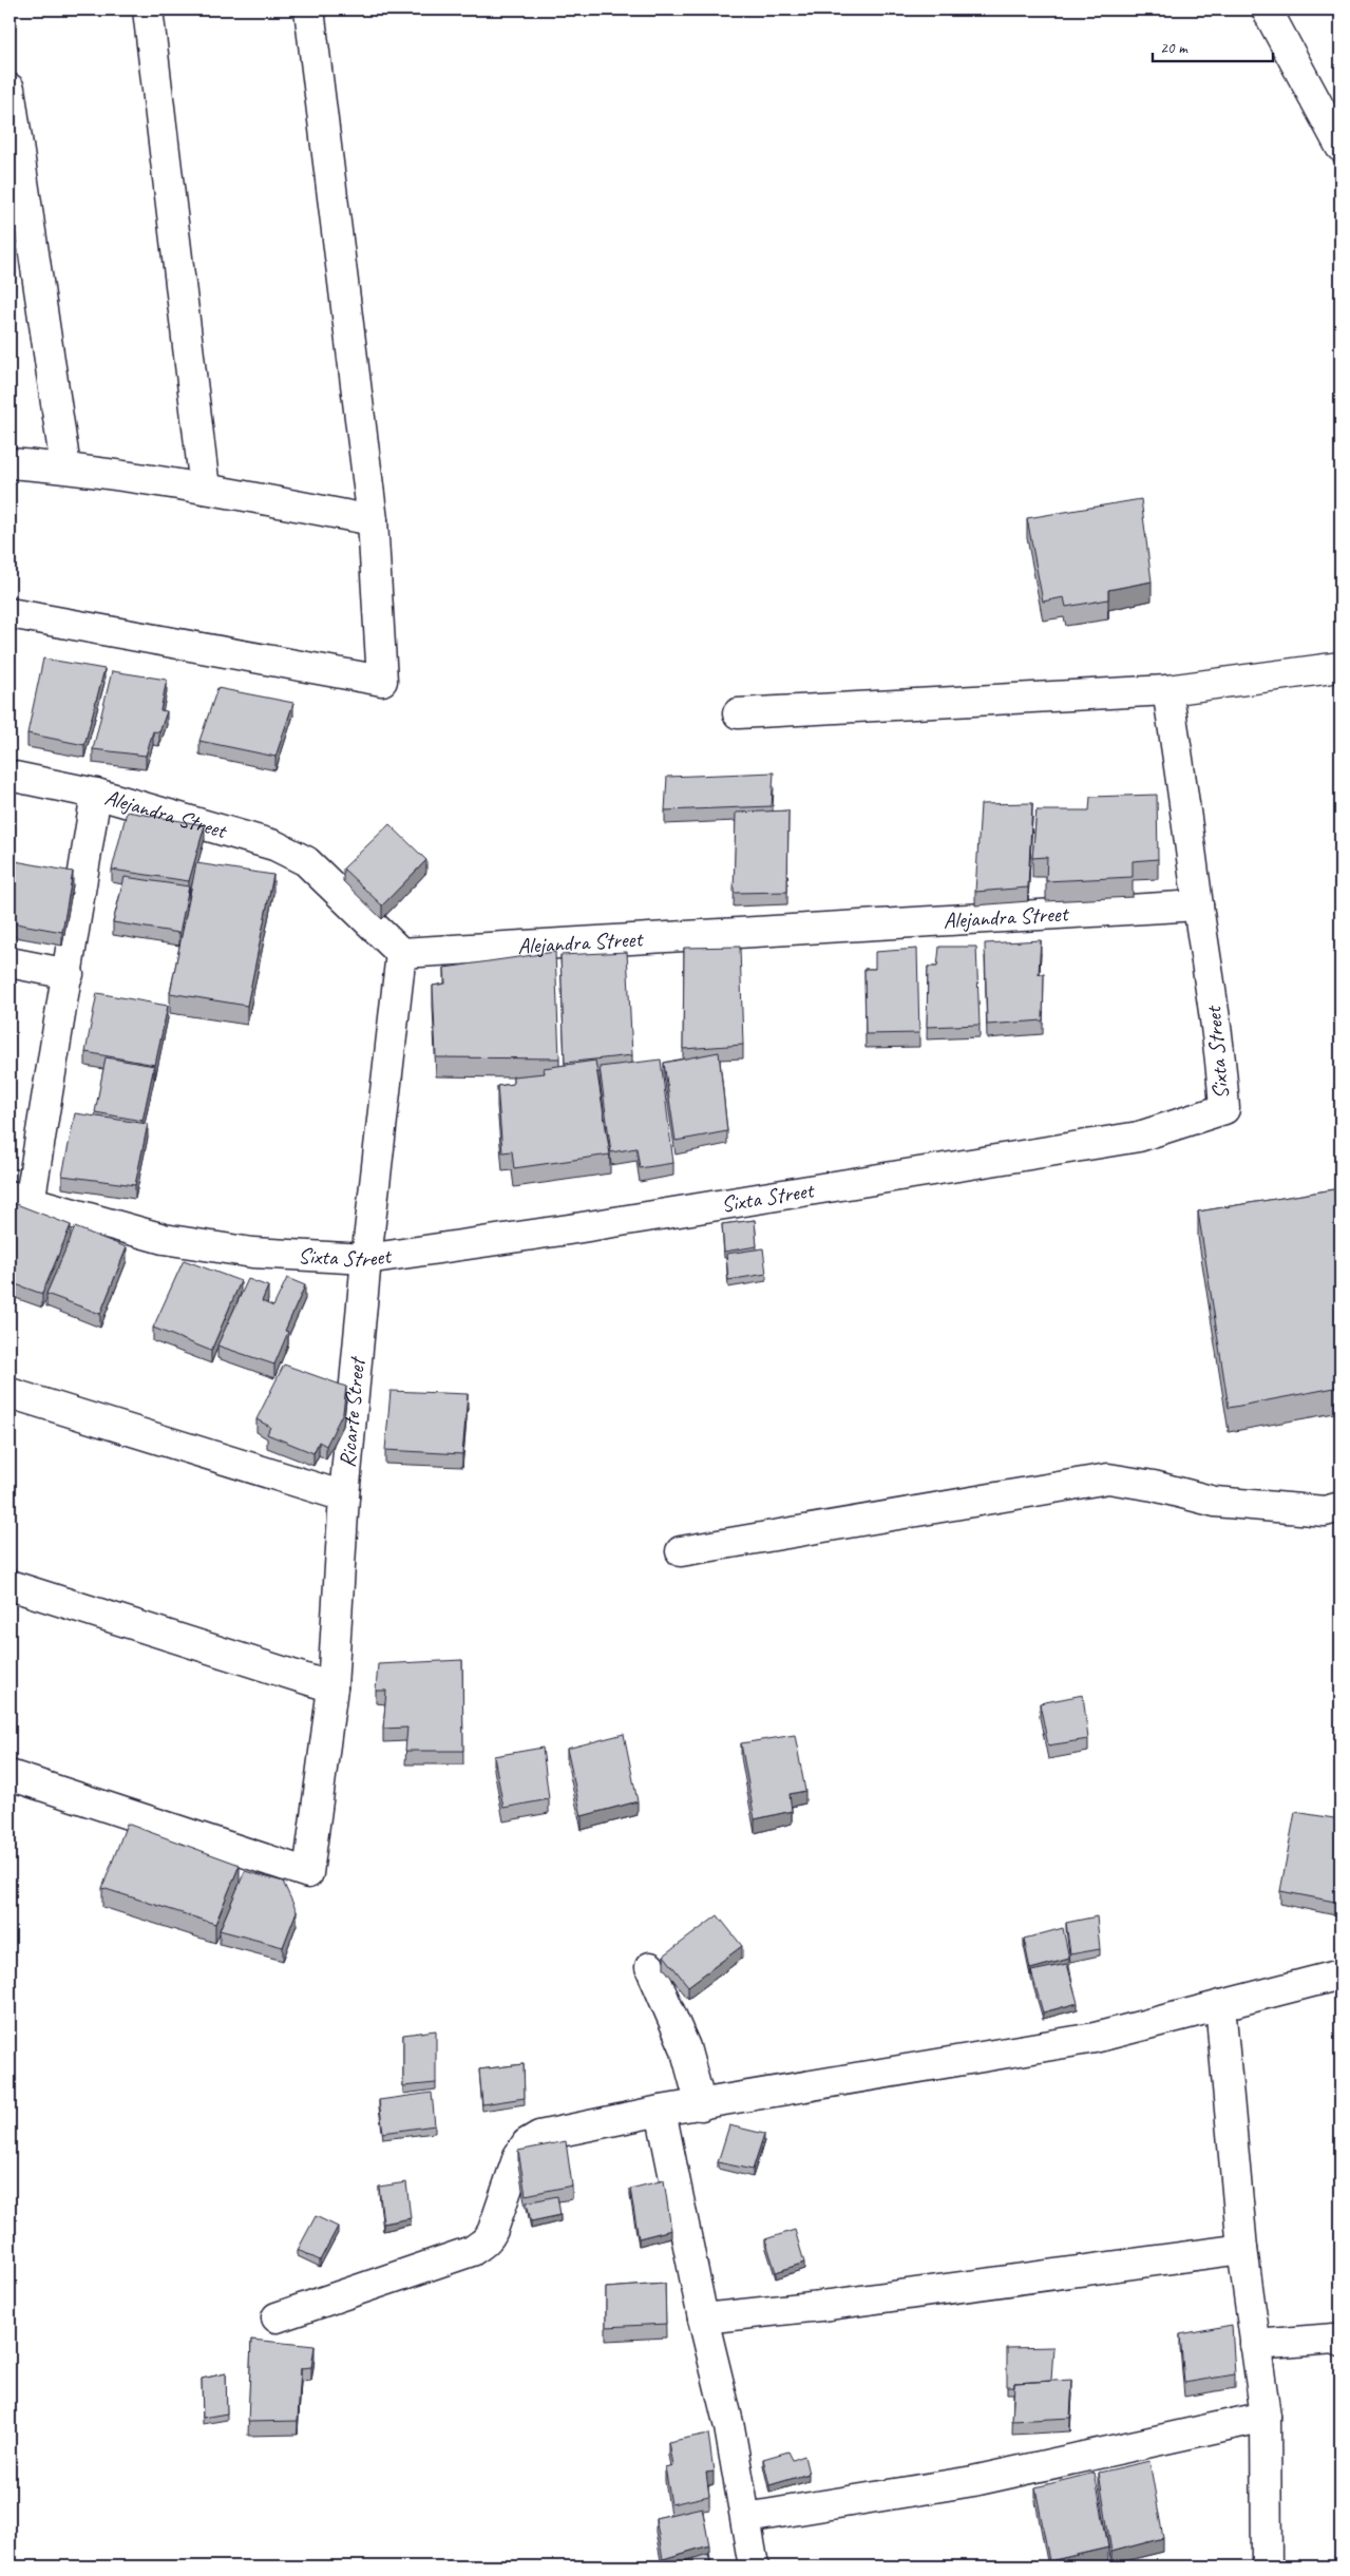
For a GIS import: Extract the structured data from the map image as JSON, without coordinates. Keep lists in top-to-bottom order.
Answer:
{
  "streets": {
    "street": ["Alejandra Street", "Sixta Street", "Ricarte Street"]
  },
  "crossings": [
    ["Alejandra Street", "Sixta Street"],
    ["Alejandra Street", "Ricarte Street"],
    ["Sixta Street", "Ricarte Street"]
  ],
  "scale_bar": "20 m"
}
